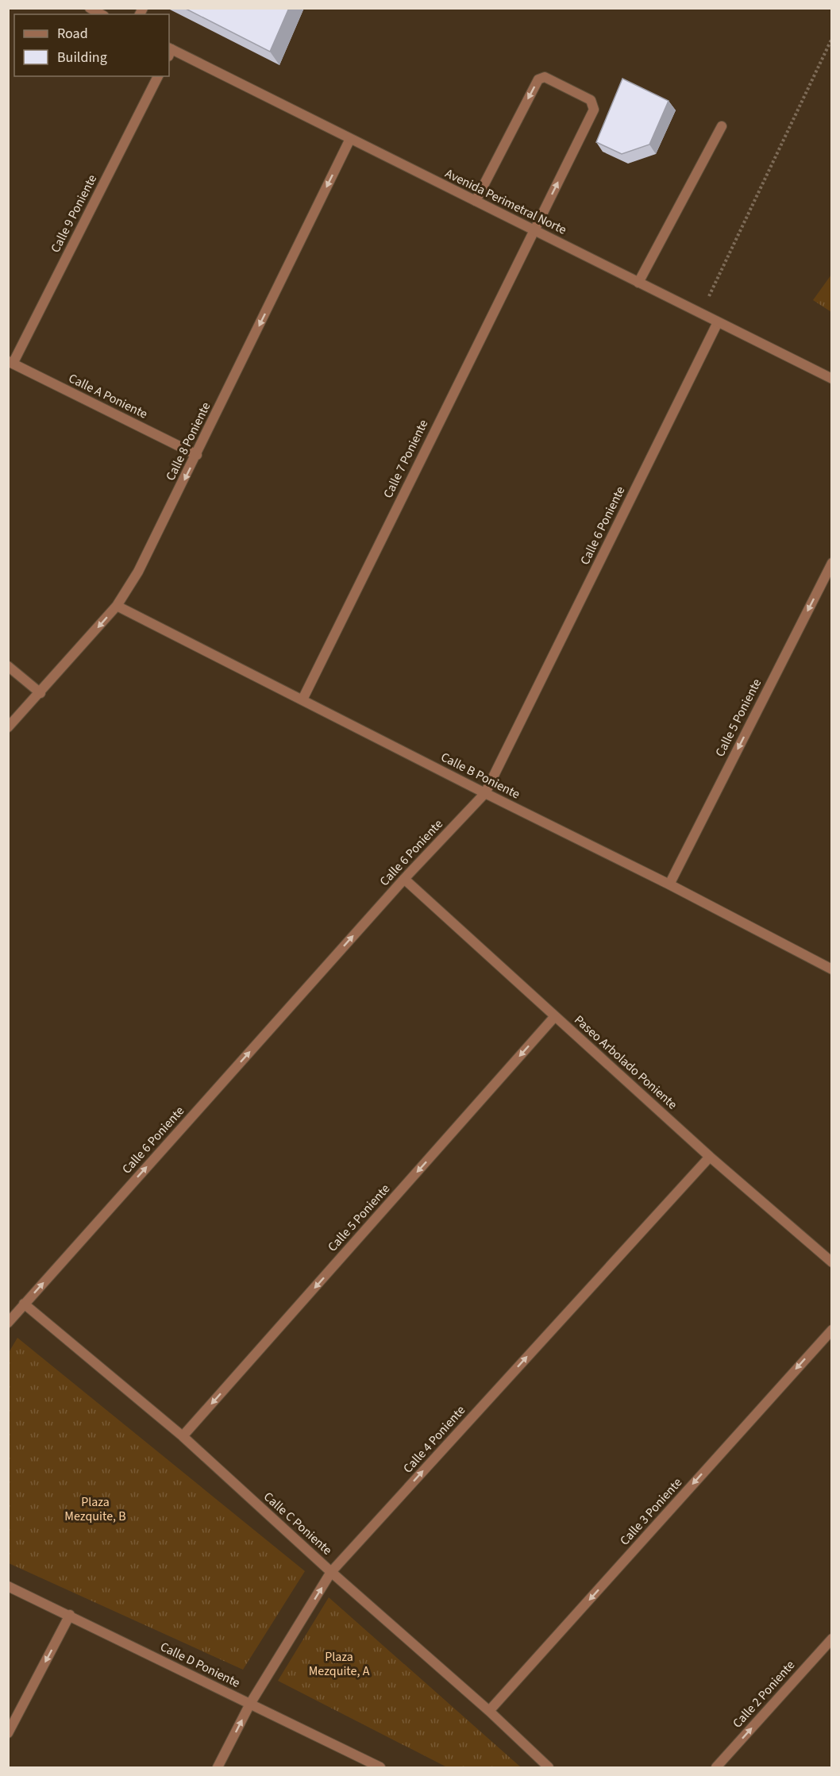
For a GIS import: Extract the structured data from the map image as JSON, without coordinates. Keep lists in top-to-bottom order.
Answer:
{
  "streets": {
    "street": [
      "Avenida Perimetral Norte",
      "Calle 9 Poniente",
      "Calle A Poniente",
      "Calle 8 Poniente",
      "Calle 7 Poniente",
      "Calle 6 Poniente",
      "Calle 5 Poniente",
      "Calle B Poniente",
      "Paseo Arbolado Poniente",
      "Calle 4 Poniente",
      "Calle 3 Poniente",
      "Calle C Poniente",
      "Calle D Poniente",
      "Calle 2 Poniente"
    ]
  },
  "crossings": [
    ["Avenida Perimetral Norte", "Calle 8 Poniente"],
    ["Avenida Perimetral Norte", "Calle 7 Poniente"],
    ["Avenida Perimetral Norte", "Calle 6 Poniente"],
    ["Calle 9 Poniente", "Calle A Poniente"],
    ["Calle A Poniente", "Calle 8 Poniente"],
    ["Calle 8 Poniente", "Calle B Poniente"],
    ["Calle 7 Poniente", "Calle B Poniente"],
    ["Calle 6 Poniente", "Calle B Poniente"],
    ["Calle 6 Poniente", "Paseo Arbolado Poniente"],
    ["Calle 6 Poniente", "Calle C Poniente"],
    ["Calle 5 Poniente", "Calle B Poniente"],
    ["Calle 5 Poniente", "Paseo Arbolado Poniente"],
    ["Calle 5 Poniente", "Calle C Poniente"],
    ["Paseo Arbolado Poniente", "Calle 4 Poniente"],
    ["Calle 4 Poniente", "Calle C Poniente"],
    ["Calle 4 Poniente", "Calle D Poniente"],
    ["Calle 3 Poniente", "Calle C Poniente"]
  ],
  "one_way": [
    "Calle 8 Poniente",
    "Calle 6 Poniente",
    "Calle 5 Poniente",
    "Calle 4 Poniente",
    "Calle 3 Poniente",
    "Calle 2 Poniente"
  ],
  "parks": ["Plaza Mezquite, B", "Plaza Mezquite, A"],
  "legend": ["Road", "Building"]
}
